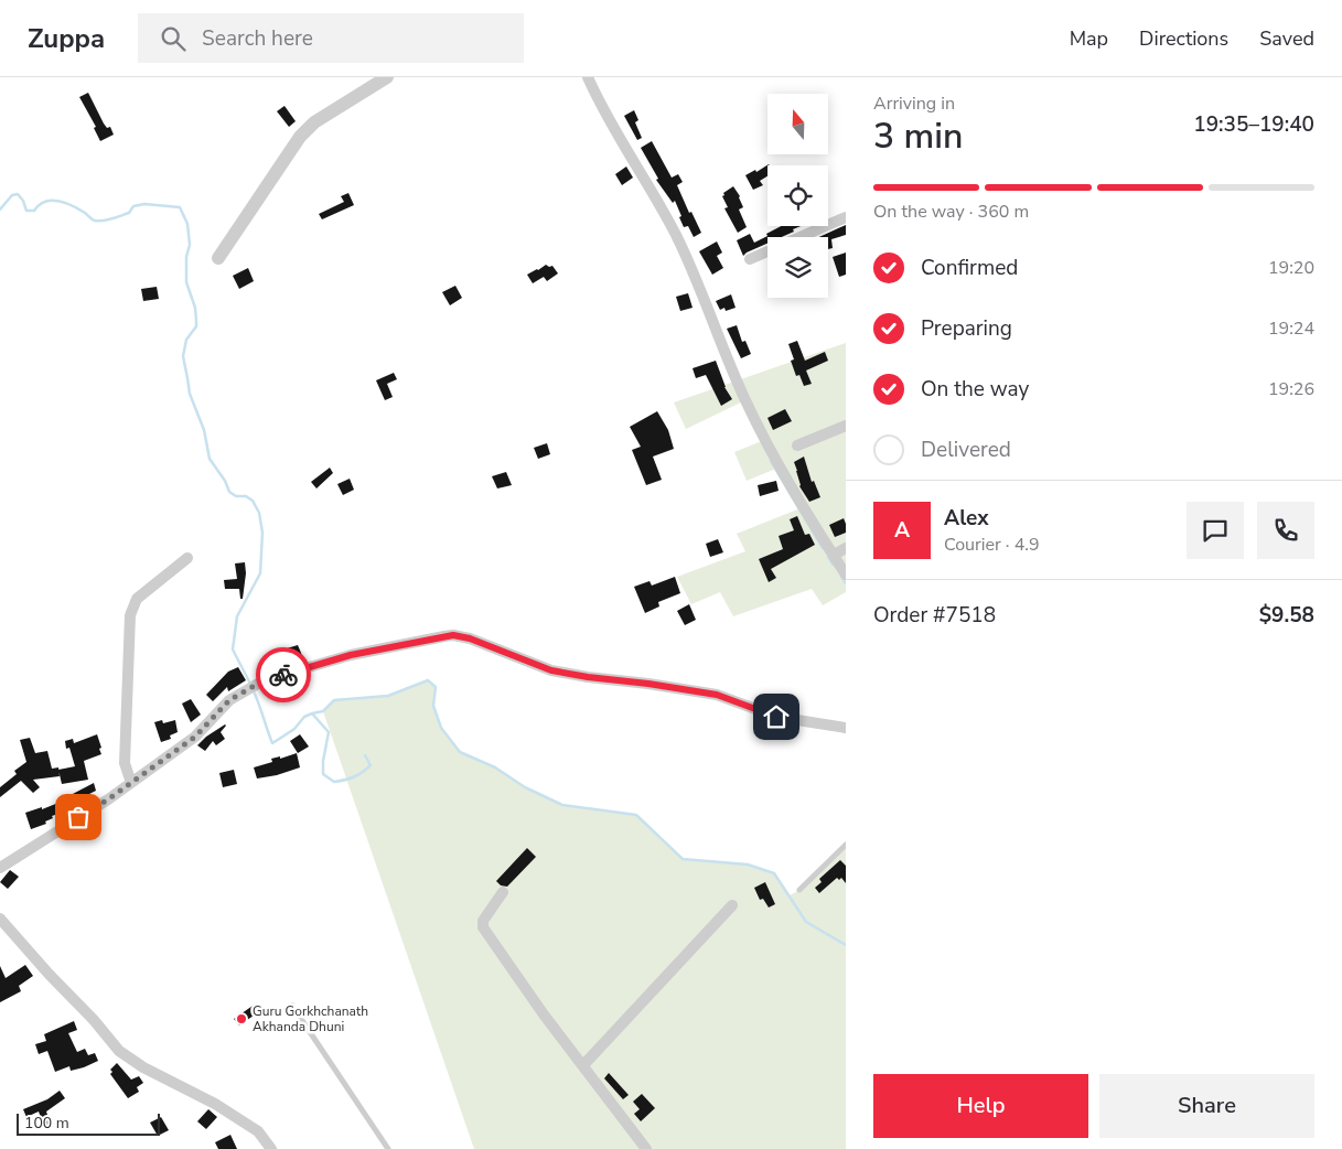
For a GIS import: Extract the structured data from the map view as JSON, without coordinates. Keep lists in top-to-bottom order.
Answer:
{
  "places": ["Guru Gorkhchanath Akhanda Dhuni"],
  "scale_bar": "100 m",
  "north": "top",
  "page": {
    "header": "Zuppa",
    "search": "Search here",
    "nav": ["Map", "Directions", "Saved"],
    "heading": ["3 min", "Arriving in", "19:35–19:40"],
    "panel": [
      "Alex",
      "Courier · 4.9",
      "Order #7518",
      "$9.58"
    ],
    "bar": "On the way · 360 m",
    "list": [
      ["Confirmed", "19:20"],
      ["Preparing", "19:24"],
      ["On the way", "19:26"],
      "Delivered"
    ],
    "round": "A",
    "buttons": ["Help", "Share"],
    "scale": "100 m"
  }
}
